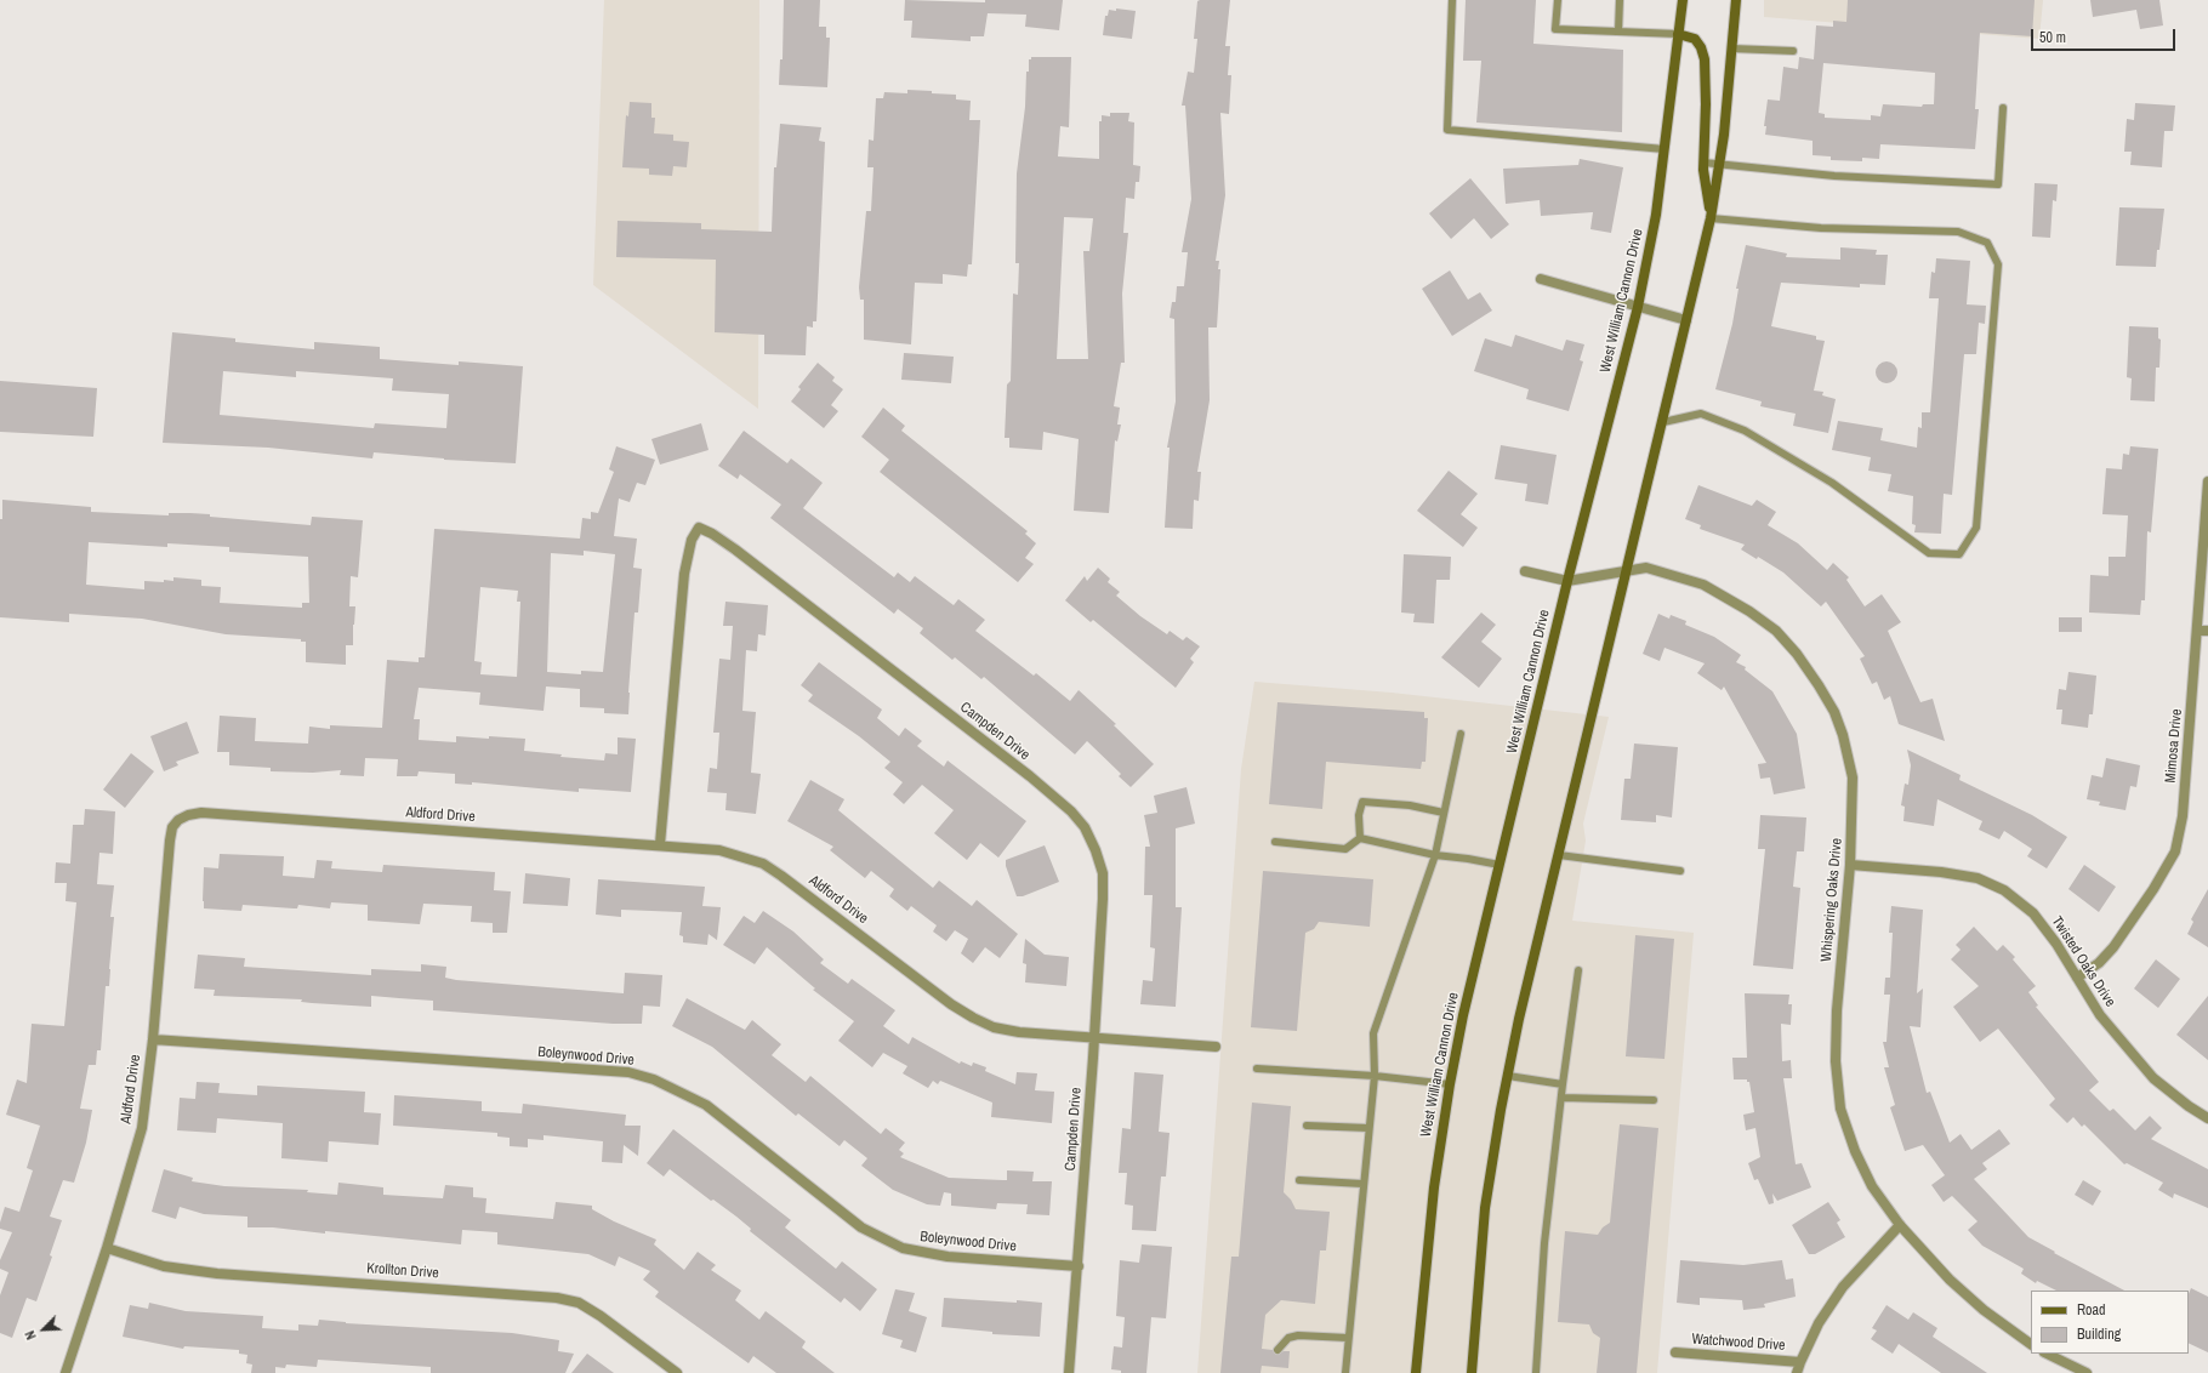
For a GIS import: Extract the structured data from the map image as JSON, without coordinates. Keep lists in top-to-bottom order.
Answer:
{
  "streets": {
    "main road": ["West William Cannon Drive"],
    "street": [
      "Campden Drive",
      "Mimosa Drive",
      "Aldford Drive",
      "Whispering Oaks Drive",
      "Twisted Oaks Drive",
      "Boleynwood Drive",
      "Krollton Drive",
      "Watchwood Drive"
    ]
  },
  "crossings": [
    ["West William Cannon Drive", "Whispering Oaks Drive"],
    ["Campden Drive", "Aldford Drive"],
    ["Campden Drive", "Boleynwood Drive"],
    ["Mimosa Drive", "Twisted Oaks Drive"],
    ["Aldford Drive", "Boleynwood Drive"],
    ["Aldford Drive", "Krollton Drive"],
    ["Whispering Oaks Drive", "Twisted Oaks Drive"]
  ],
  "legend": ["Road", "Building"],
  "scale_bar": "50 m",
  "north": "bottom left"
}
